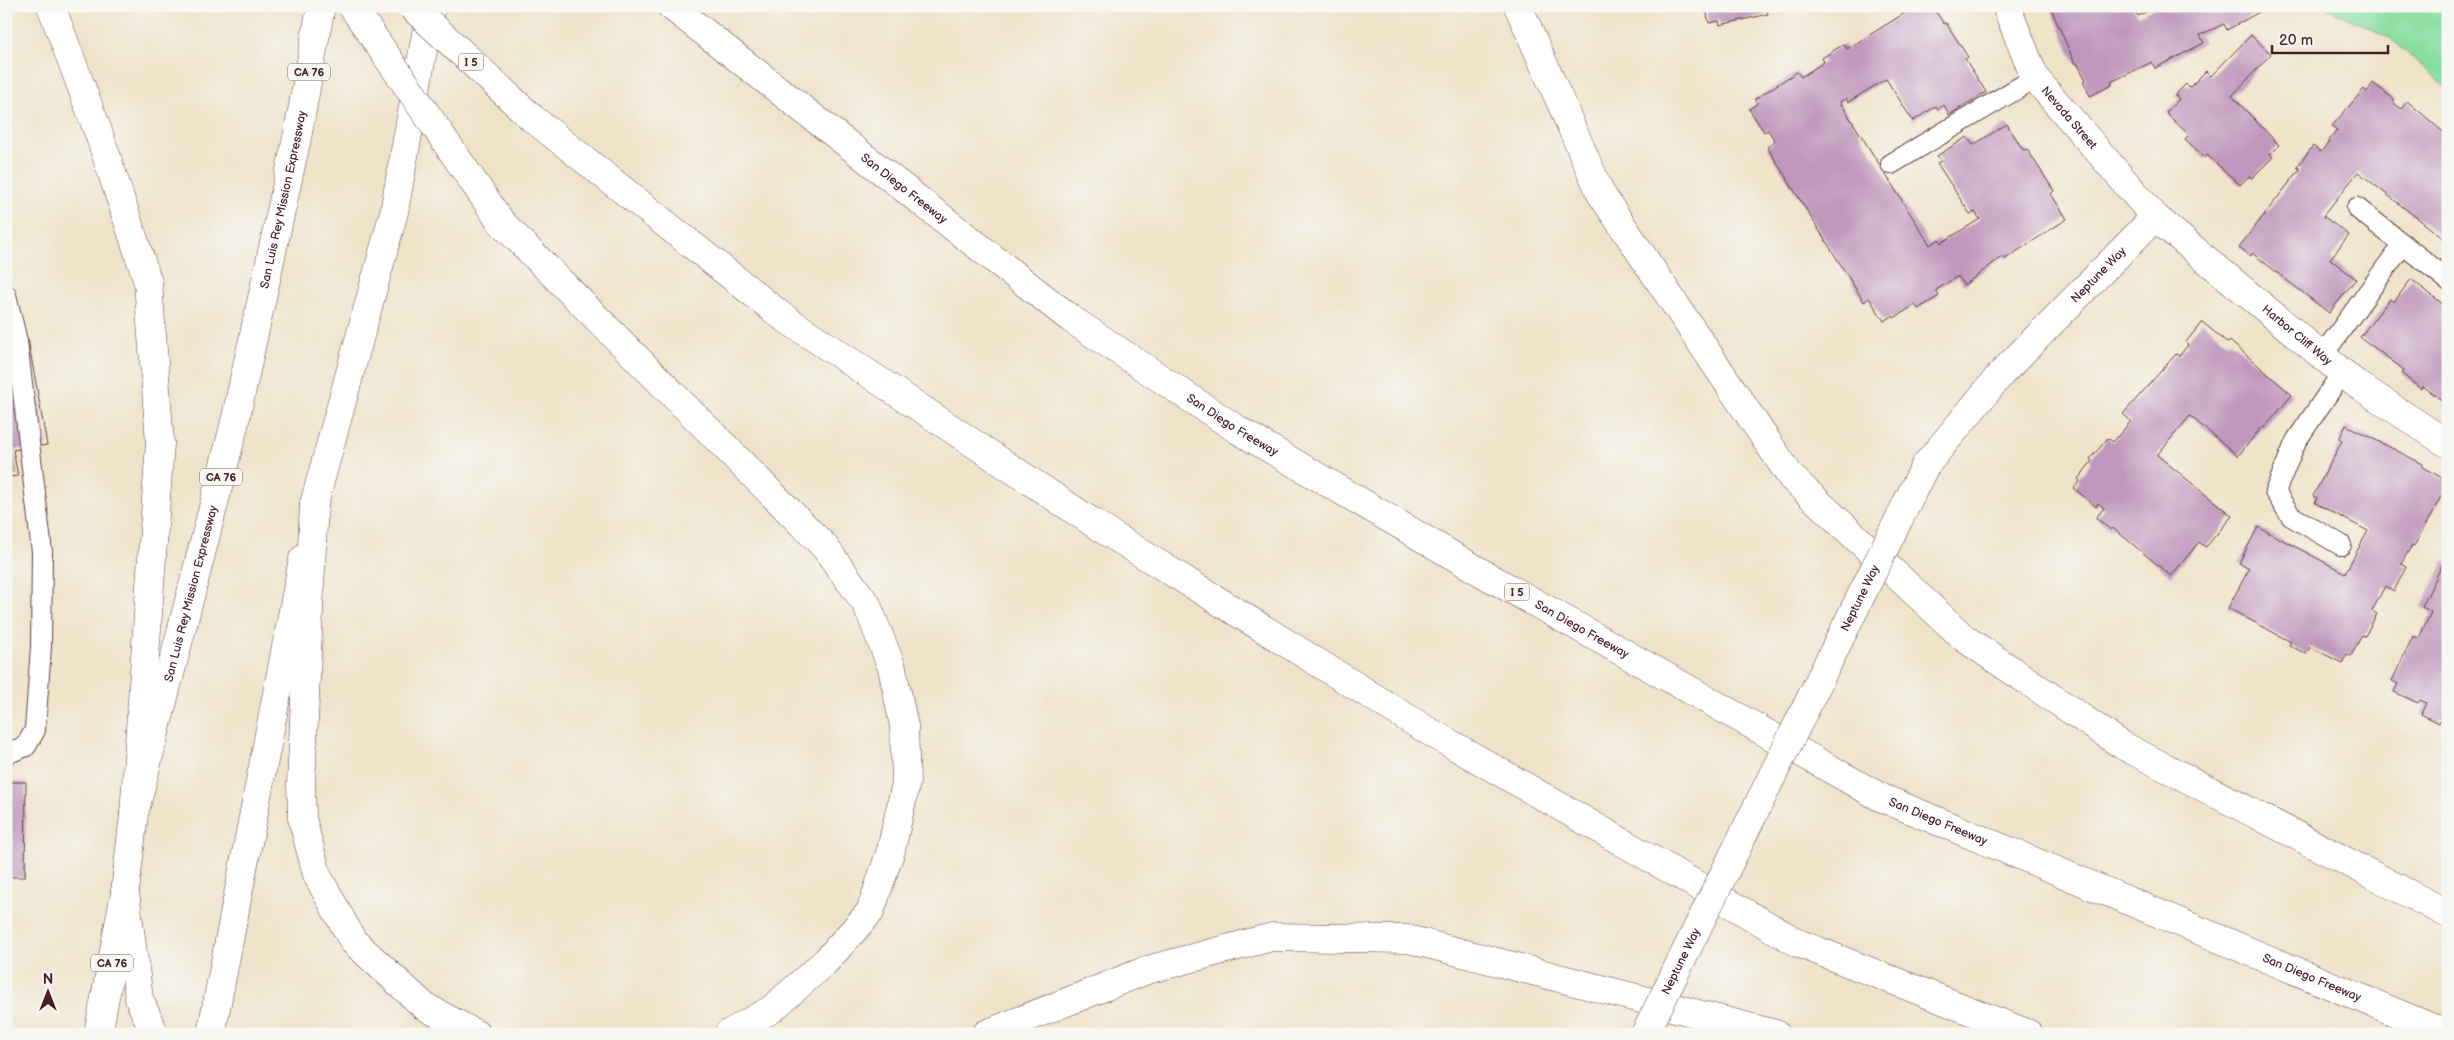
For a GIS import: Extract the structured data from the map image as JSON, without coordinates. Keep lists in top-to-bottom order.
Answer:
{
  "streets": {
    "main road": [
      "I 5",
      "CA 76",
      "Nevada Street",
      "San Diego Freeway",
      "San Luis Rey Mission Expressway",
      "Neptune Way",
      "Harbor Cliff Way"
    ]
  },
  "crossings": [
    ["Nevada Street", "Neptune Way"],
    ["Nevada Street", "Harbor Cliff Way"],
    ["Neptune Way", "Harbor Cliff Way"]
  ],
  "scale_bar": "20 m",
  "north": "top"
}
